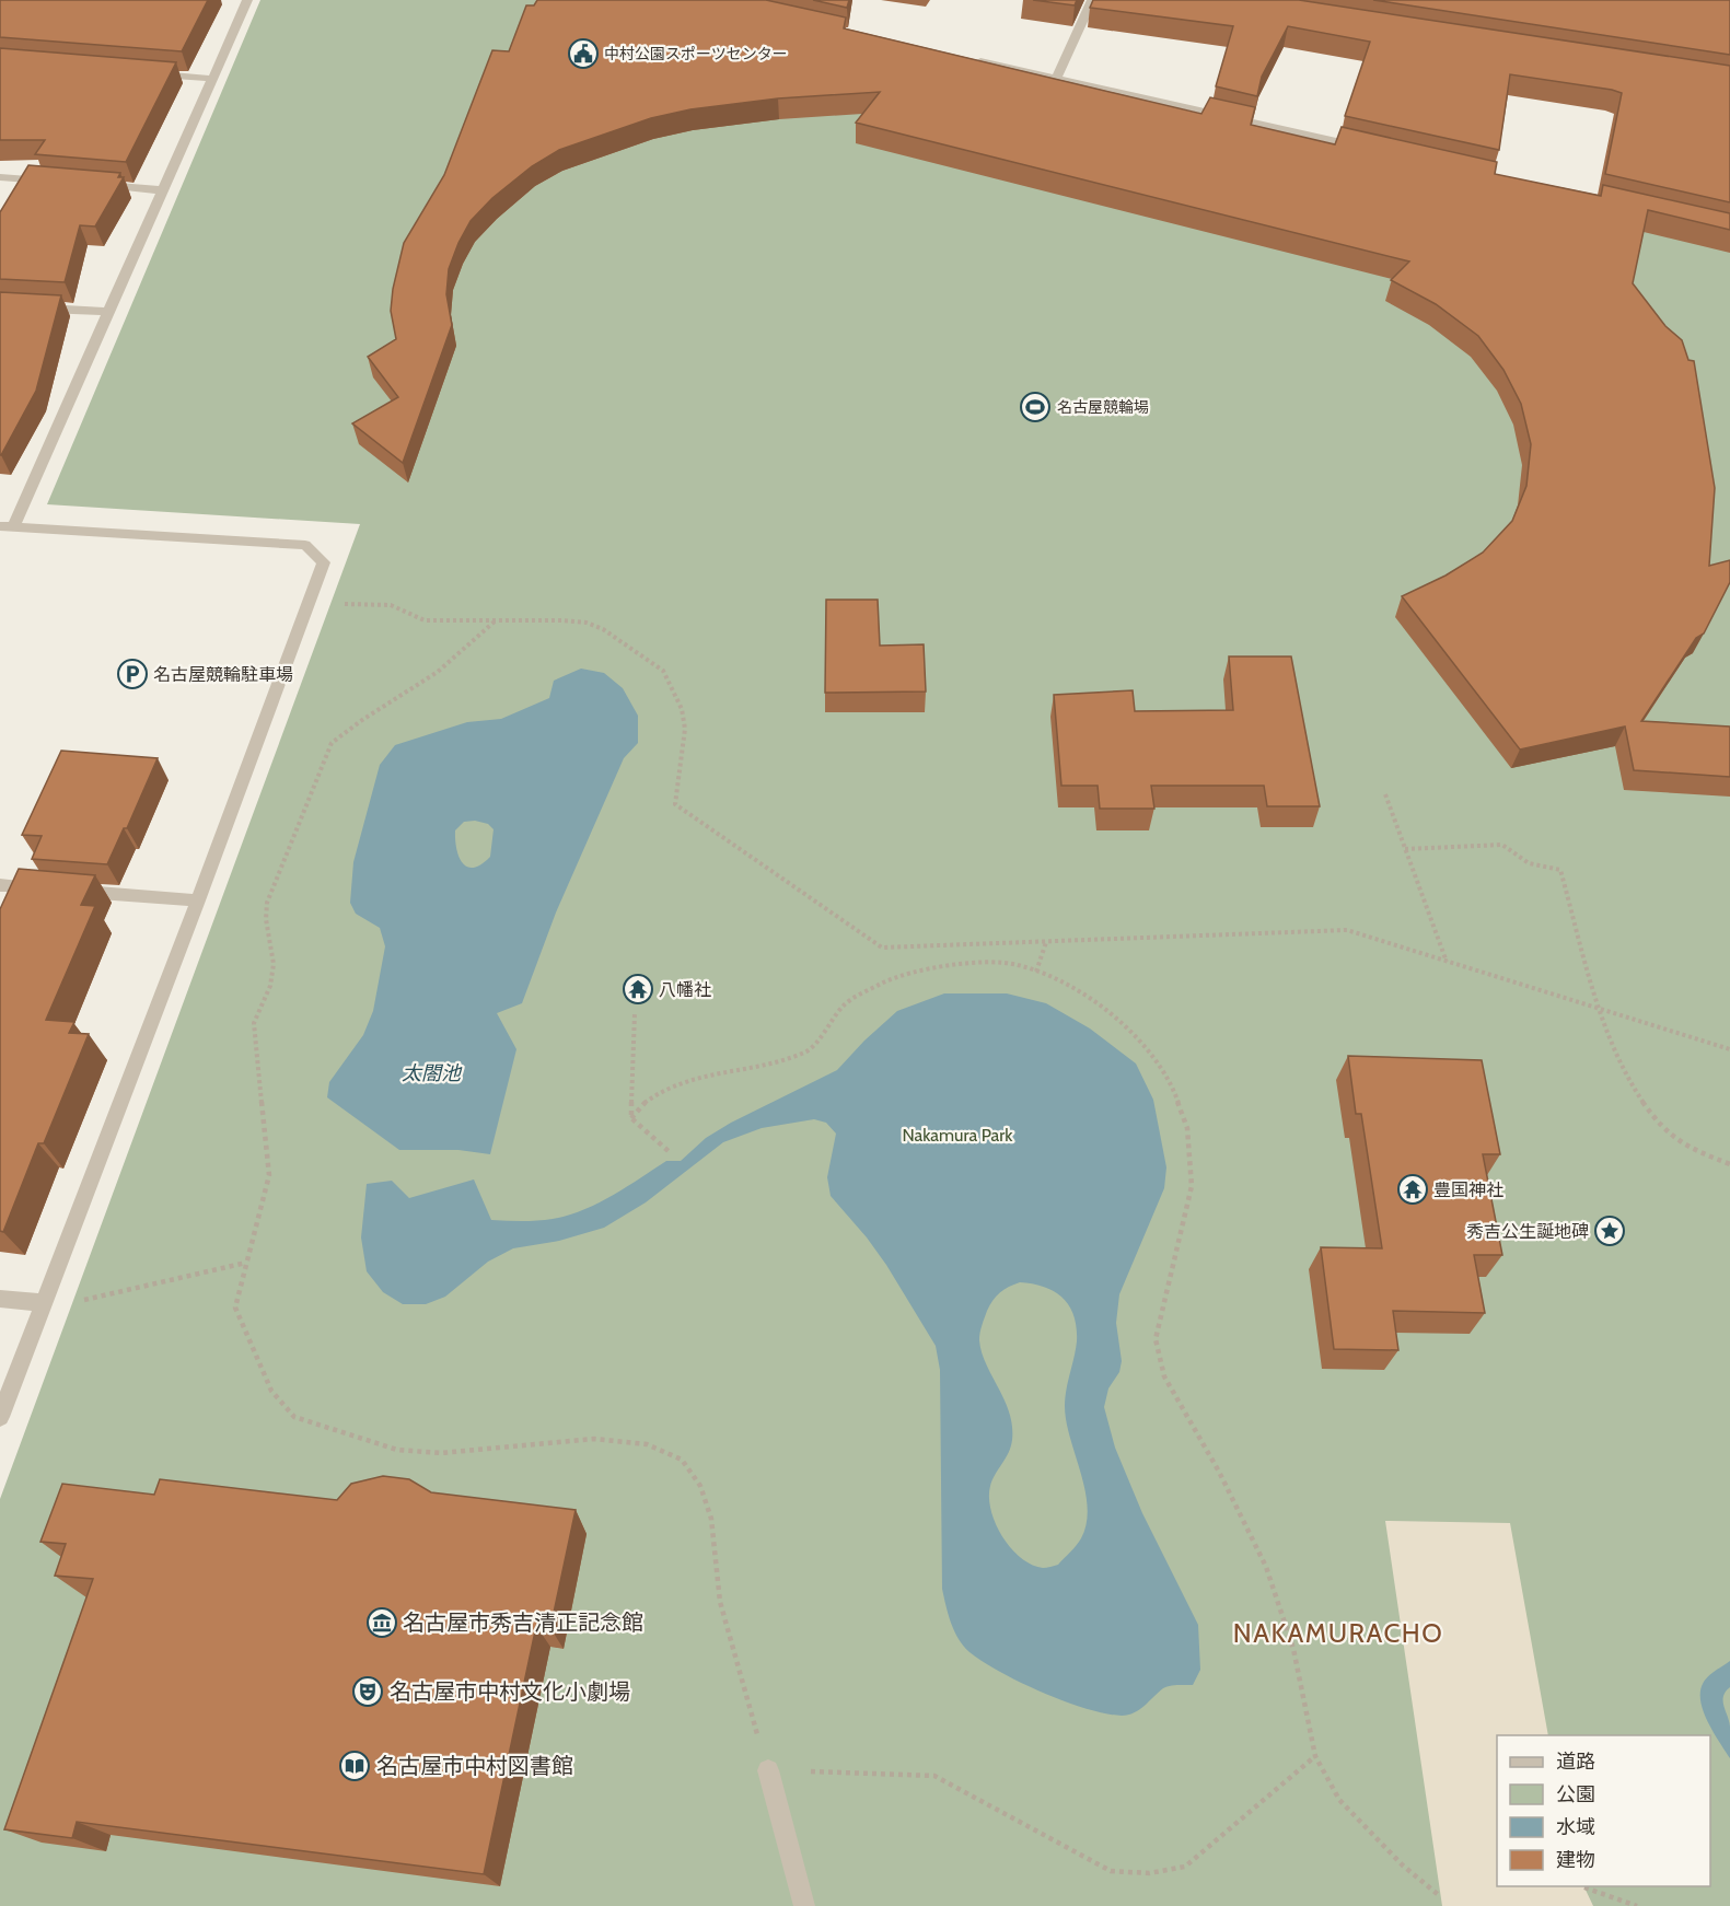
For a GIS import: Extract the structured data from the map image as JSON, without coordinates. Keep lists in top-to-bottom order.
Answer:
{
  "districts": ["NAKAMURACHO"],
  "water": ["太閤池"],
  "parks": ["Nakamura Park"],
  "places": {
    "public building": ["中村公園スポーツセンター"],
    "sports": ["名古屋競輪場"],
    "parking": ["名古屋競輪駐車場"],
    "temple": ["八幡社", "豊国神社"],
    "place": ["秀吉公生誕地碑"],
    "museum": ["名古屋市秀吉清正記念館"],
    "theatre": ["名古屋市中村文化小劇場"],
    "library": ["名古屋市中村図書館"]
  },
  "legend": [
    "道路",
    "公園",
    "水域",
    "建物"
  ]
}
